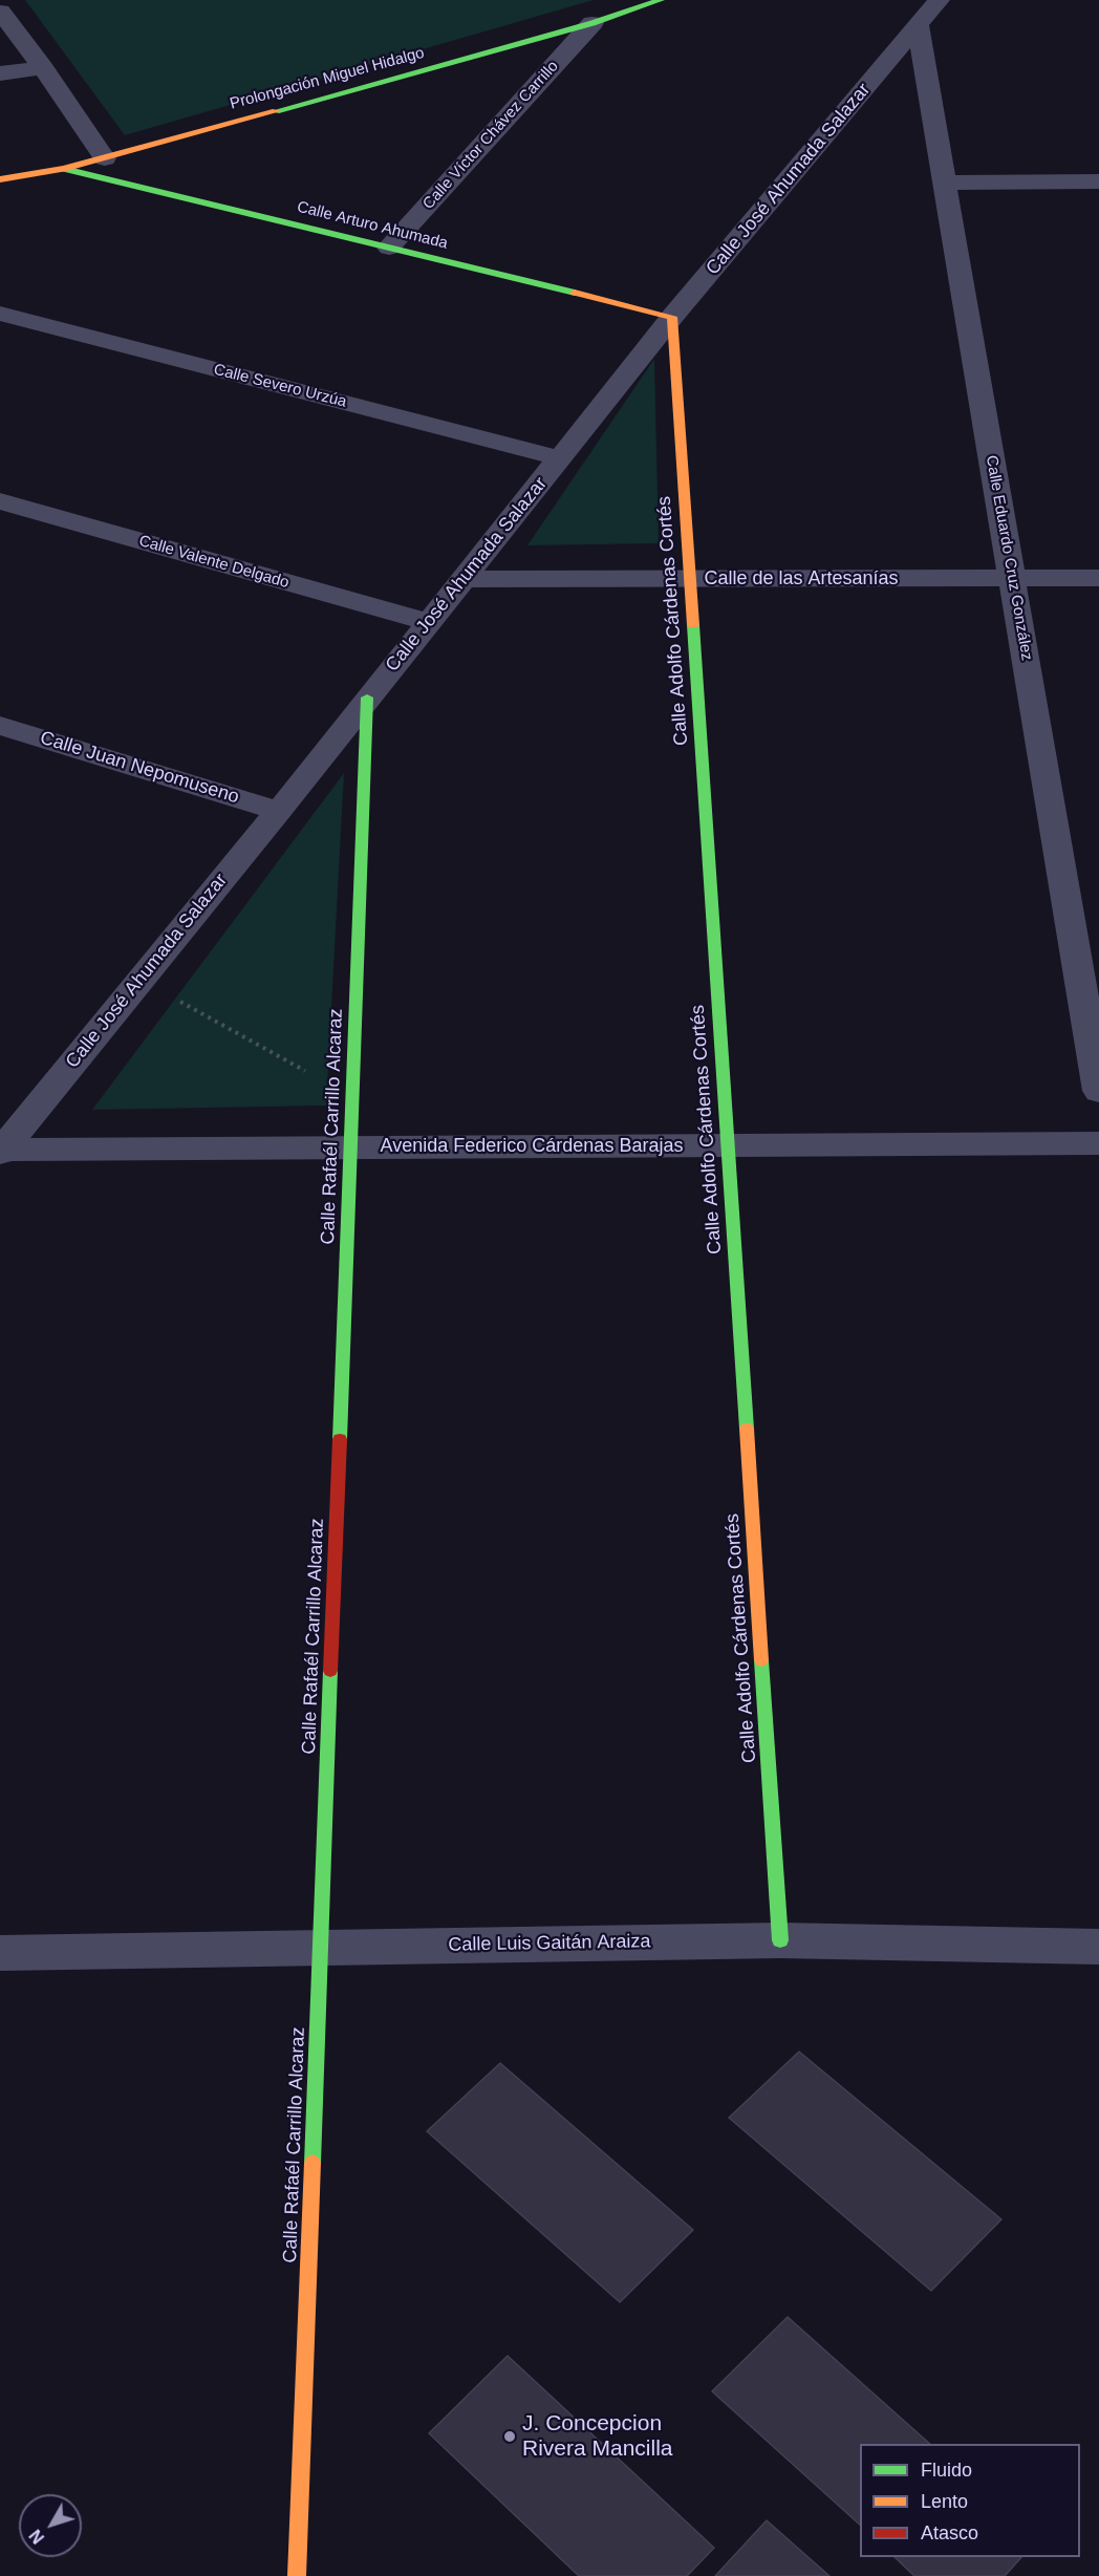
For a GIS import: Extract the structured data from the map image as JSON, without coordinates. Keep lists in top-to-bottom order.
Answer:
{
  "streets": {
    "street": [
      "Prolongación Miguel Hidalgo",
      "Calle Víctor Chávez Carrillo",
      "Calle José Ahumada Salazar",
      "Calle Arturo Ahumada",
      "Calle Severo Urzúa",
      "Calle Eduardo Cruz González",
      "Calle Valente Delgado",
      "Calle de las Artesanías",
      "Calle Adolfo Cárdenas Cortés",
      "Calle Juan Nepomuseno",
      "Calle Rafaél Carrillo Alcaraz",
      "Avenida Federico Cárdenas Barajas",
      "Calle Luis Gaitán Araiza"
    ]
  },
  "crossings": [
    ["Prolongación Miguel Hidalgo", "Calle Víctor Chávez Carrillo"],
    ["Prolongación Miguel Hidalgo", "Calle Arturo Ahumada"],
    ["Calle Víctor Chávez Carrillo", "Calle Arturo Ahumada"],
    ["Calle José Ahumada Salazar", "Calle Arturo Ahumada"],
    ["Calle José Ahumada Salazar", "Calle Severo Urzúa"],
    ["Calle José Ahumada Salazar", "Calle Eduardo Cruz González"],
    ["Calle José Ahumada Salazar", "Calle Valente Delgado"],
    ["Calle José Ahumada Salazar", "Calle de las Artesanías"],
    ["Calle José Ahumada Salazar", "Calle Adolfo Cárdenas Cortés"],
    ["Calle José Ahumada Salazar", "Calle Juan Nepomuseno"],
    ["Calle José Ahumada Salazar", "Calle Rafaél Carrillo Alcaraz"],
    ["Calle José Ahumada Salazar", "Avenida Federico Cárdenas Barajas"],
    ["Calle Arturo Ahumada", "Calle Adolfo Cárdenas Cortés"],
    ["Calle Eduardo Cruz González", "Calle de las Artesanías"],
    ["Calle de las Artesanías", "Calle Adolfo Cárdenas Cortés"],
    ["Calle Adolfo Cárdenas Cortés", "Avenida Federico Cárdenas Barajas"],
    ["Calle Adolfo Cárdenas Cortés", "Calle Luis Gaitán Araiza"],
    ["Calle Rafaél Carrillo Alcaraz", "Avenida Federico Cárdenas Barajas"],
    ["Calle Rafaél Carrillo Alcaraz", "Calle Luis Gaitán Araiza"]
  ],
  "places": ["J. Concepcion Rivera Mancilla"],
  "legend": ["Fluido", "Lento", "Atasco"],
  "north": "bottom left"
}
